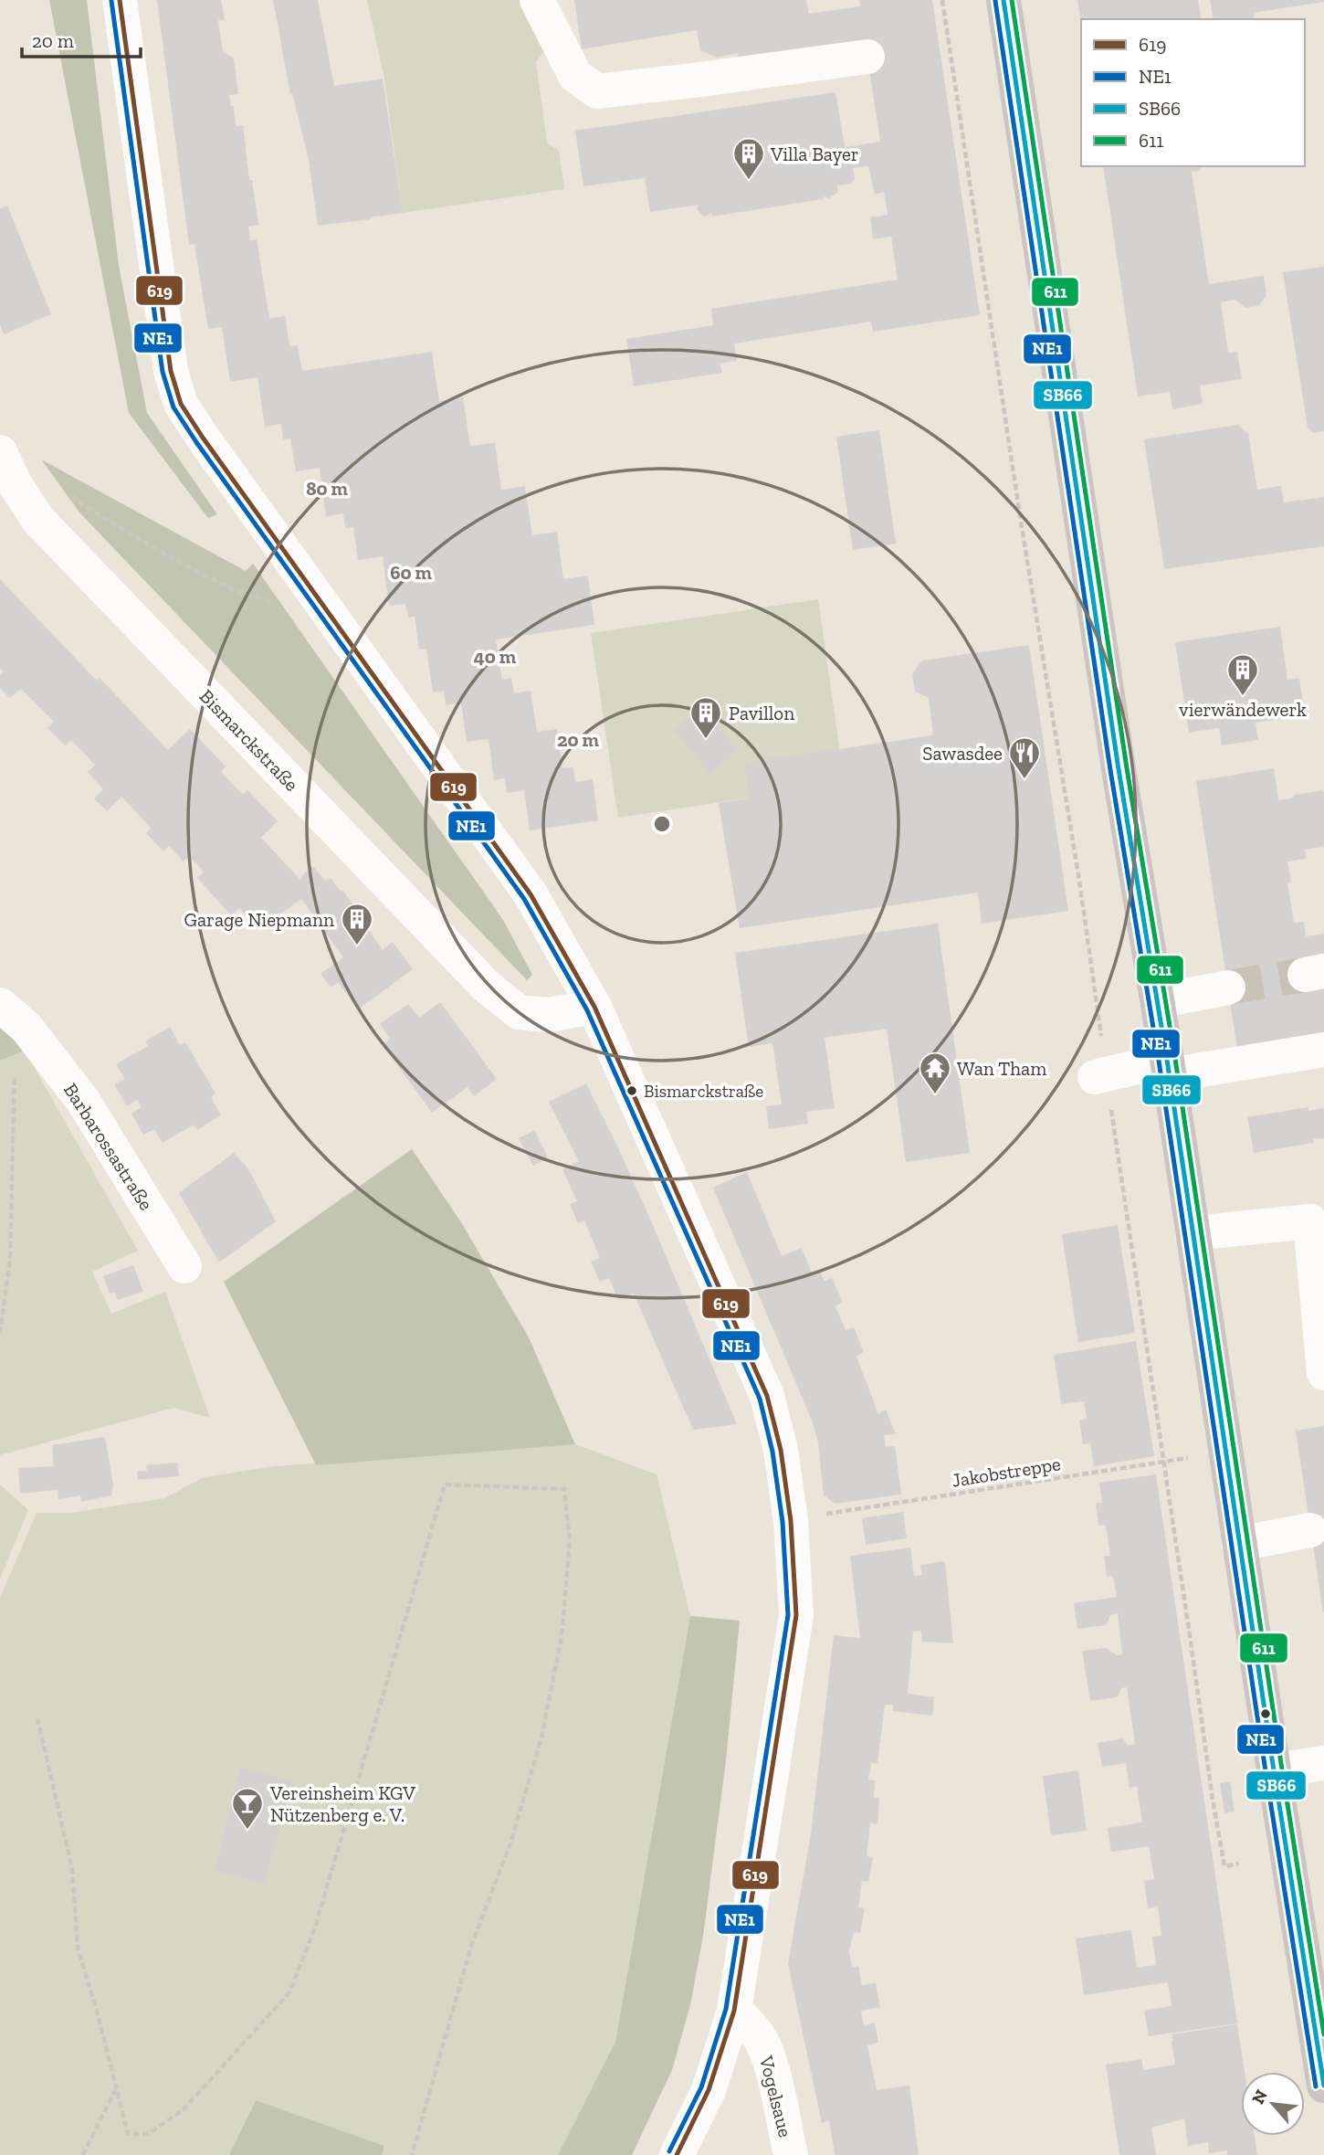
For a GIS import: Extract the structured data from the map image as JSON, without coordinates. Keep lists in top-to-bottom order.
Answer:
{
  "streets": {
    "street": ["Bismarckstraße", "Barbarossastraße", "Vogelsaue"],
    "path": ["Jakobstreppe"]
  },
  "places": {
    "building": [
      "Villa Bayer",
      "vierwändewerk",
      "Pavillon",
      "Garage Niepmann"
    ],
    "restaurant": ["Sawasdee"],
    "other": ["Bismarckstraße"],
    "temple": ["Wan Tham"],
    "bar": ["Vereinsheim KGV Nützenberg e. V."]
  },
  "lines": [
    "transit line 619",
    "transit line SB66",
    "transit line 611",
    "transit line NE1"
  ],
  "legend": [
    "619",
    "NE1",
    "SB66",
    "611"
  ],
  "scale_bar": "20 m",
  "north": "top left",
  "rings": [
    "80 m",
    "60 m",
    "40 m",
    "20 m"
  ]
}
